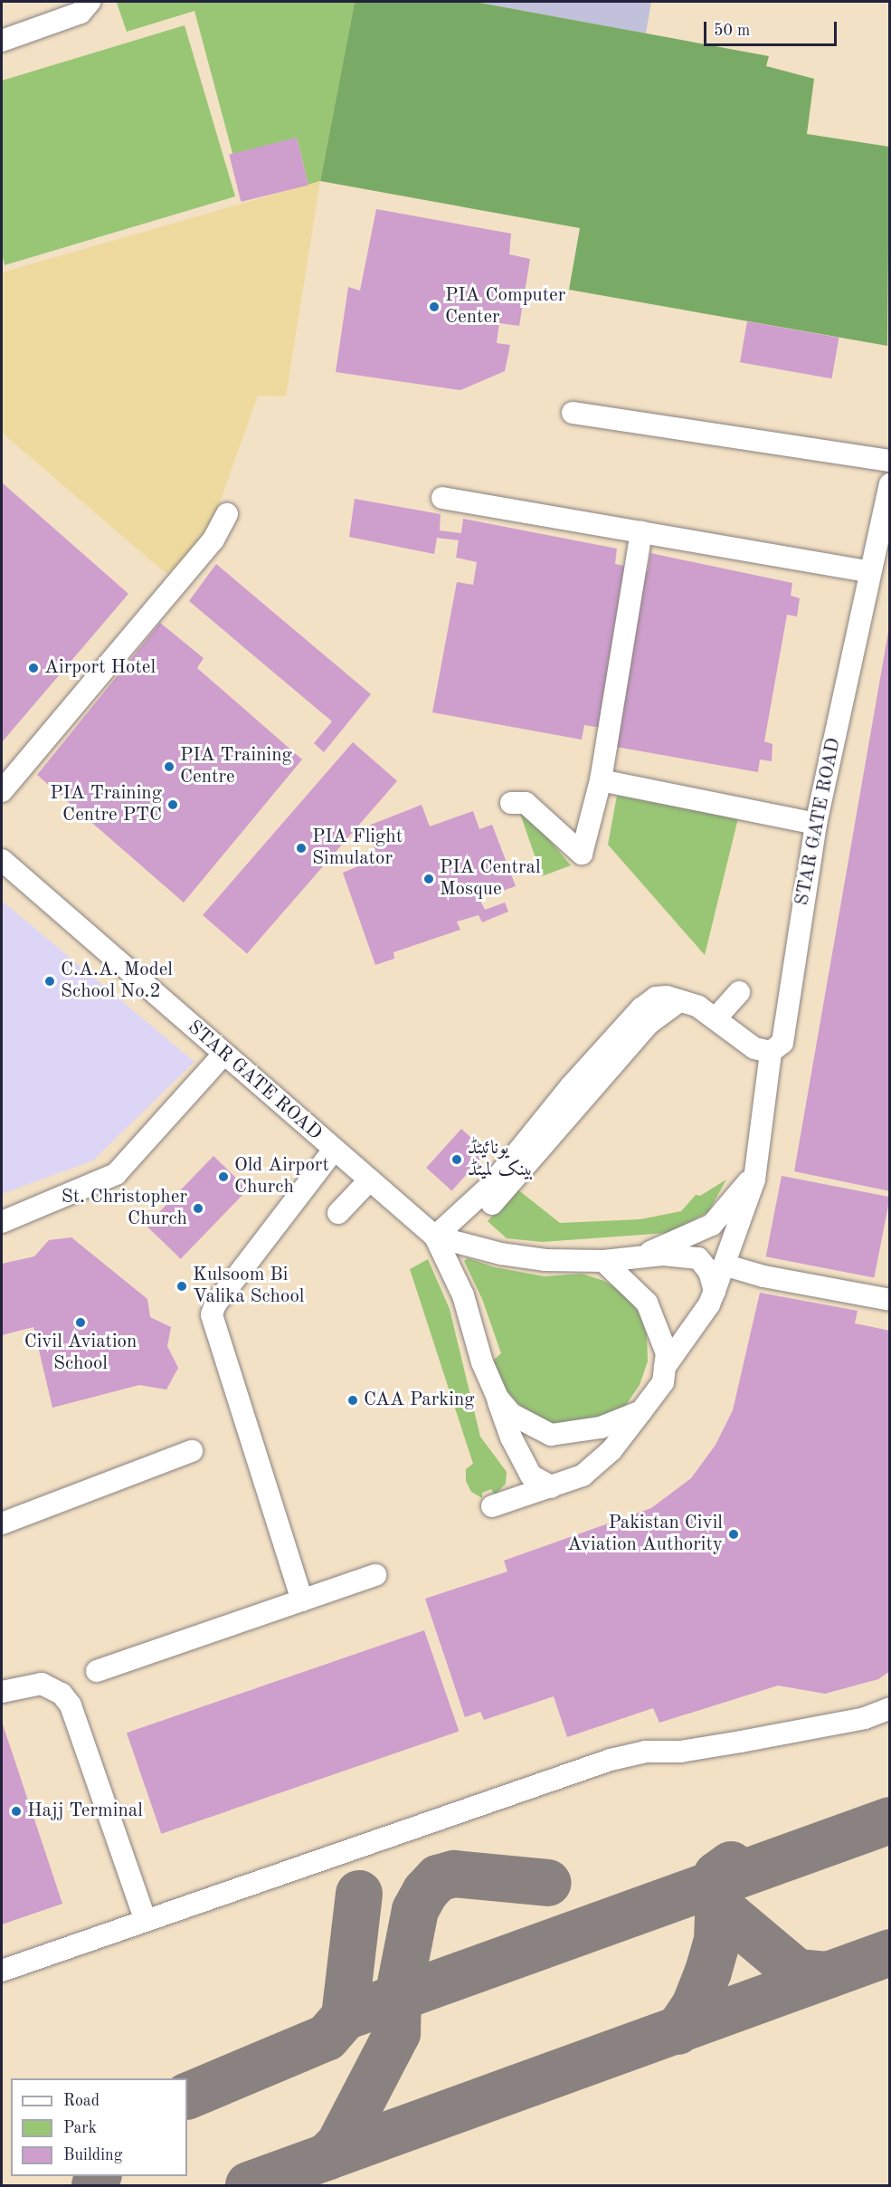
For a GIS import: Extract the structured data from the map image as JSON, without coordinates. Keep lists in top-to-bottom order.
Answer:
{
  "streets": {
    "street": ["STAR GATE ROAD"]
  },
  "places": [
    "PIA Computer Center",
    "Airport Hotel",
    "PIA Training Centre",
    "PIA Training Centre PTC",
    "PIA Flight Simulator",
    "PIA Central Mosque",
    "C.A.A. Model School No.2",
    "یونائیٹڈ بینک لمیٹڈ",
    "Old Airport Church",
    "St. Christopher Church",
    "Kulsoom Bi Valika School",
    "Civil Aviation School",
    "CAA Parking",
    "Pakistan Civil Aviation Authority",
    "Hajj Terminal"
  ],
  "legend": ["Road", "Park", "Building"],
  "scale_bar": "50 m"
}
